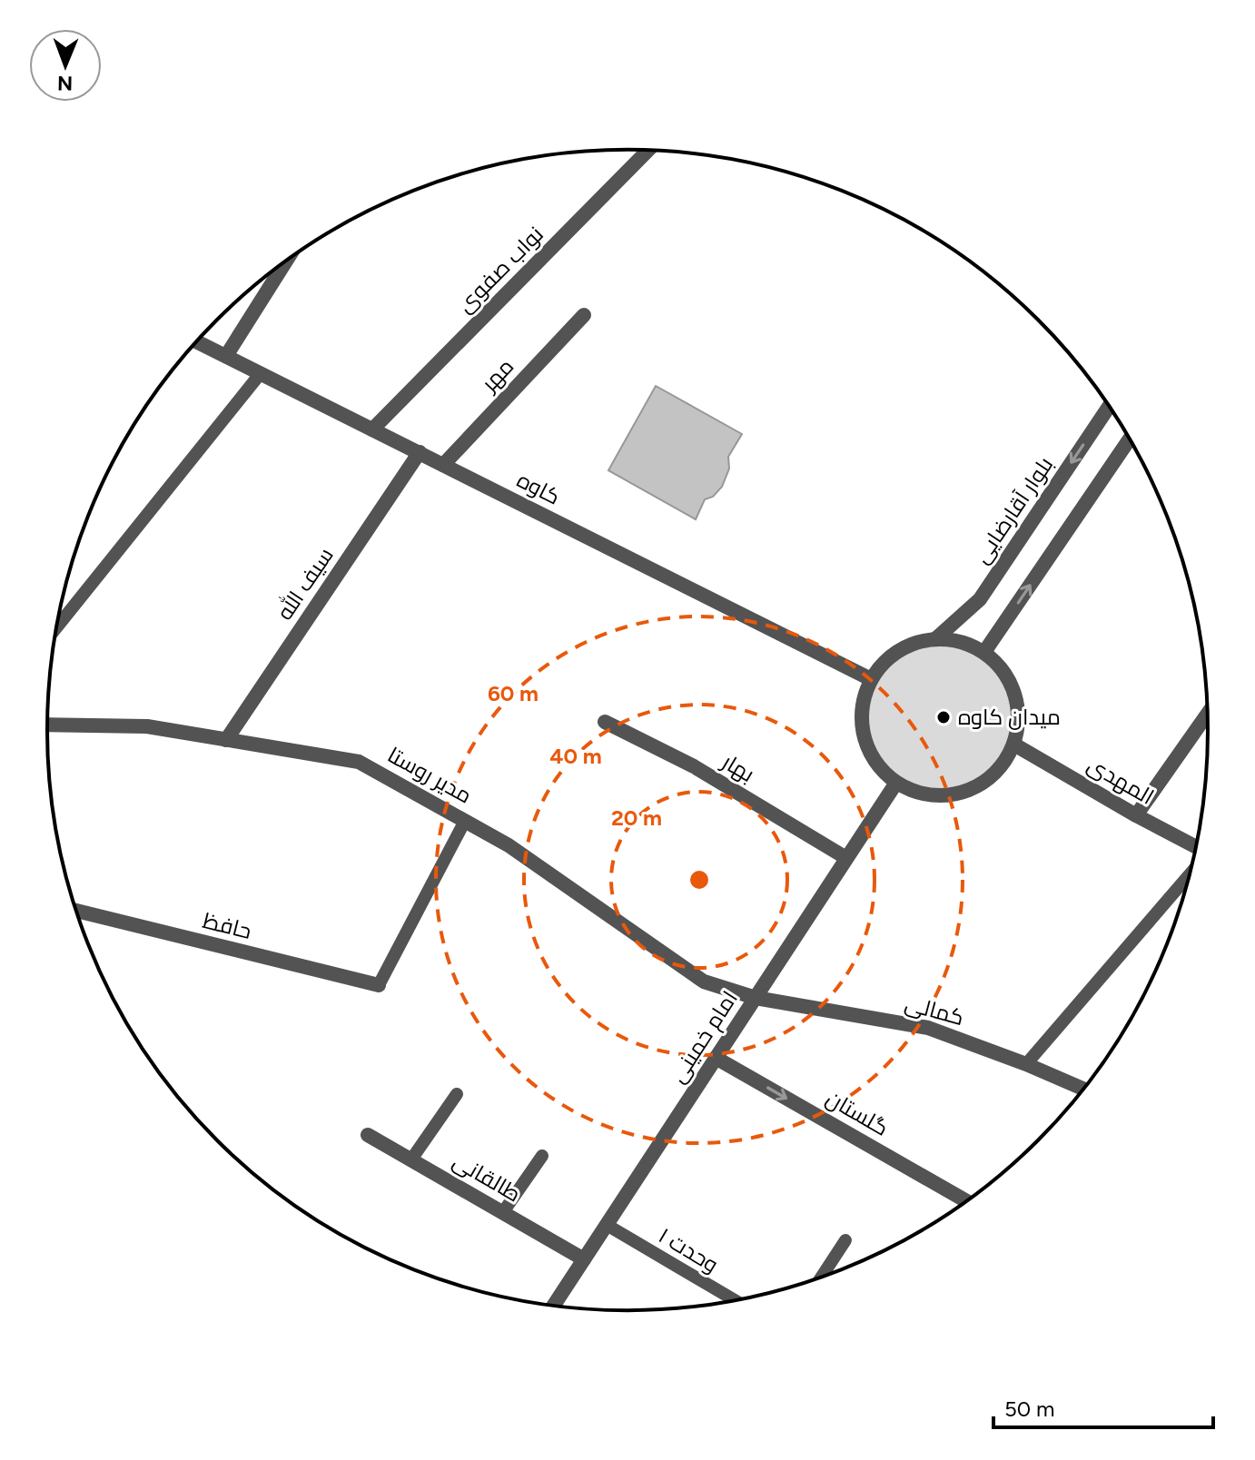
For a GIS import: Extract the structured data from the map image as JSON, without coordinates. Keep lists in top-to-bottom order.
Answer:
{
  "streets": {
    "street": [
      "نواب صفوی",
      "مهر",
      "کاوه",
      "بلوار آقارضایی",
      "سیف الله",
      "بهار",
      "مدیر روستا",
      "المهدی",
      "حافظ",
      "کمالی",
      "امام خمینی",
      "گلستان",
      "طالقانی"
    ],
    "lane": ["وحدت ۱"]
  },
  "crossings": [
    ["نواب صفوی", "کاوه"],
    ["مهر", "کاوه"],
    ["کاوه", "بلوار آقارضایی"],
    ["کاوه", "سیف الله"],
    ["کاوه", "المهدی"],
    ["کاوه", "امام خمینی"],
    ["بلوار آقارضایی", "المهدی"],
    ["بلوار آقارضایی", "امام خمینی"],
    ["سیف الله", "مدیر روستا"],
    ["بهار", "امام خمینی"],
    ["مدیر روستا", "کمالی"],
    ["مدیر روستا", "امام خمینی"],
    ["المهدی", "امام خمینی"],
    ["کمالی", "امام خمینی"],
    ["امام خمینی", "گلستان"],
    ["امام خمینی", "طالقانی"],
    ["امام خمینی", "وحدت ۱"]
  ],
  "one_way": ["گلستان"],
  "places": ["میدان کاوه"],
  "scale_bar": "50 m",
  "north": "bottom",
  "rings": ["60 m", "40 m", "20 m"]
}
